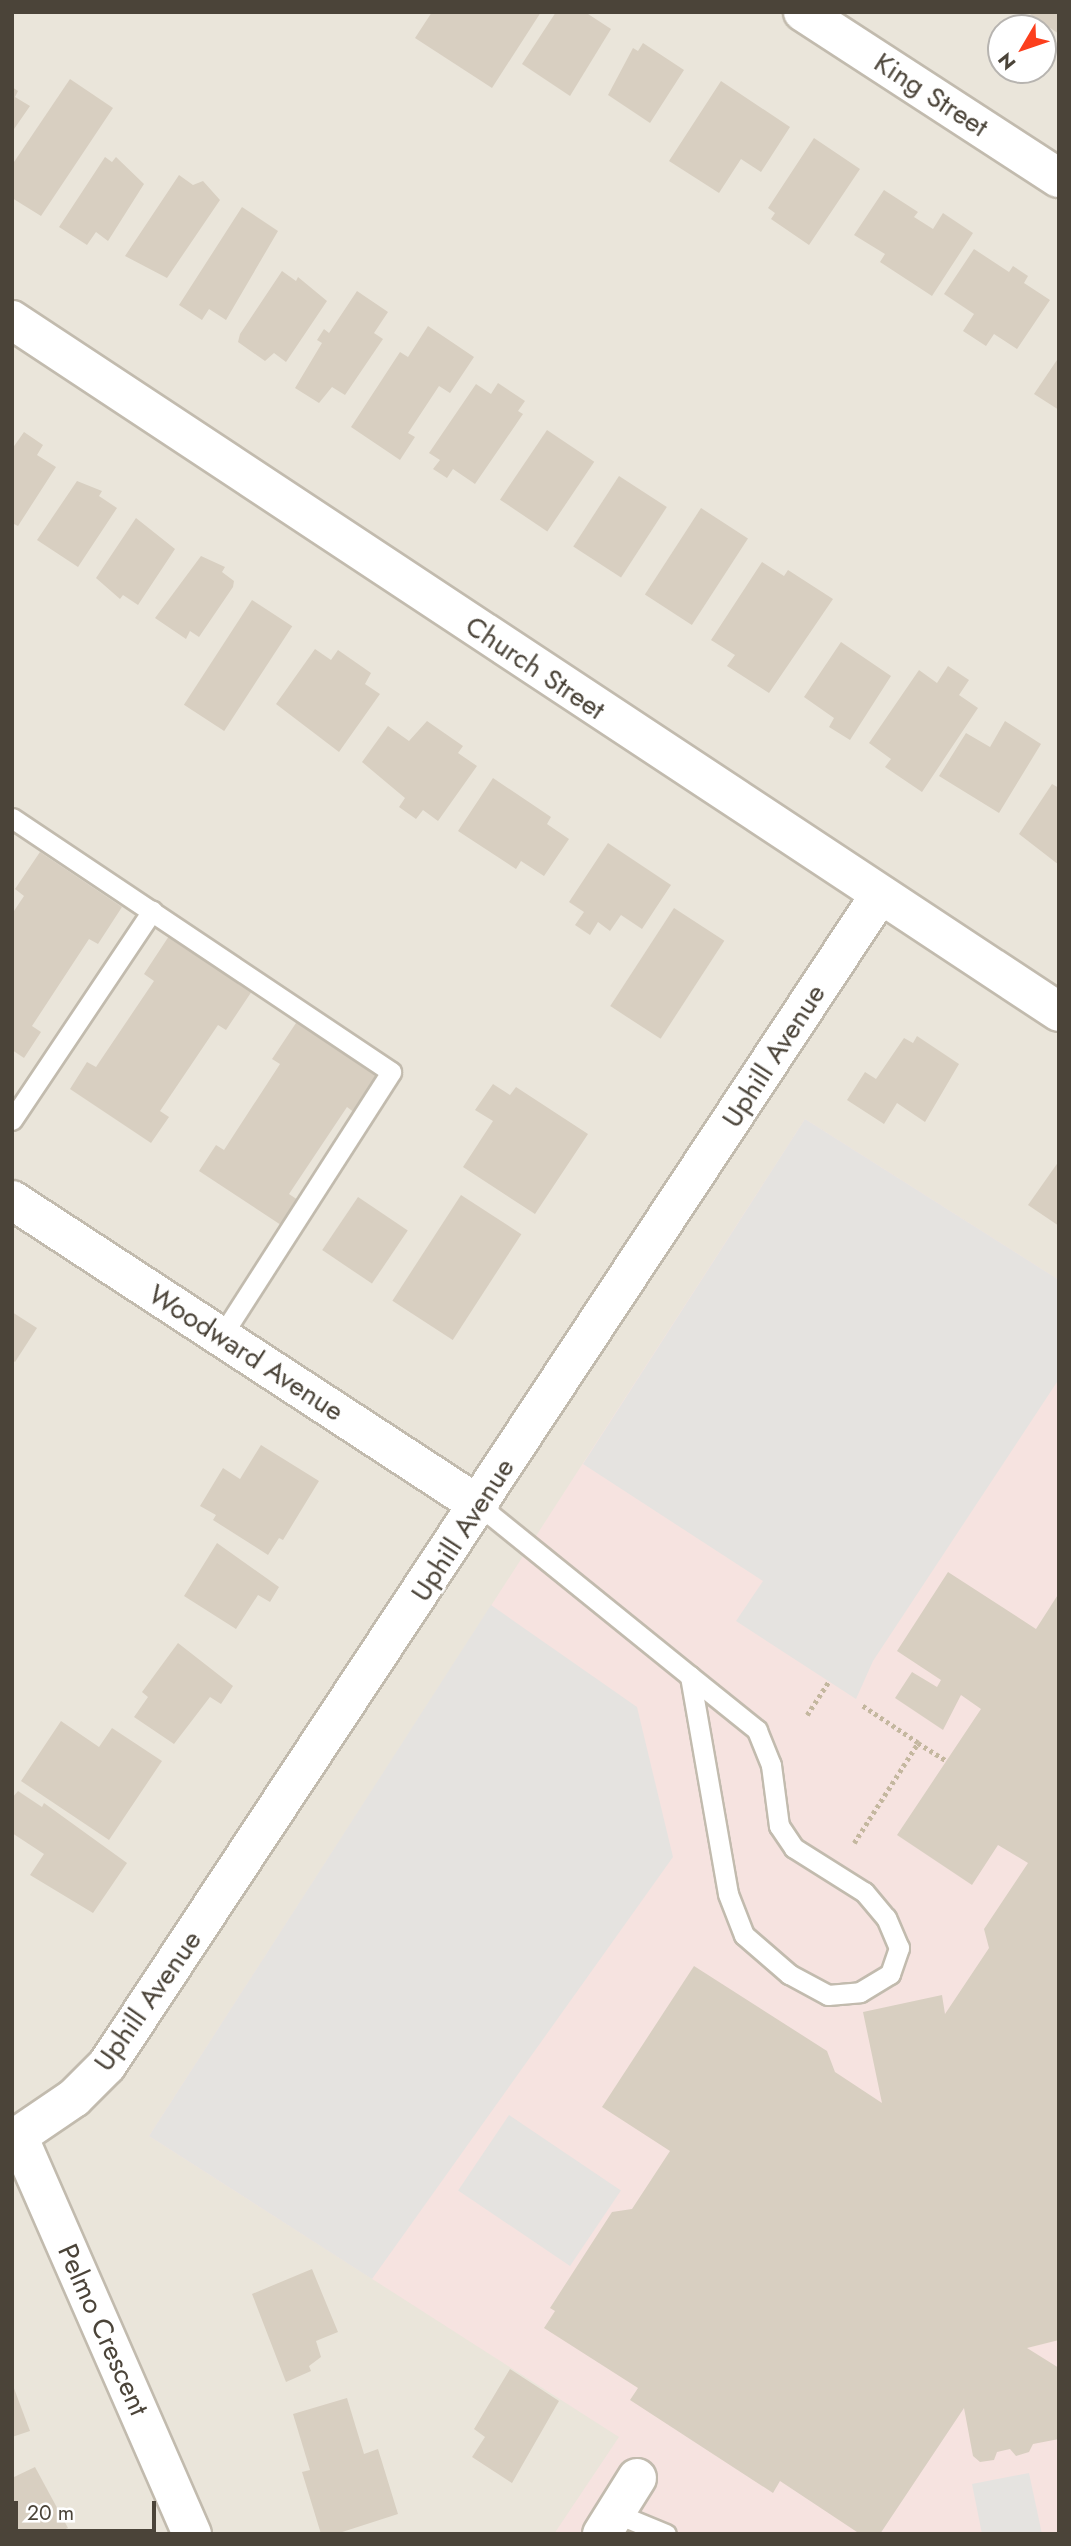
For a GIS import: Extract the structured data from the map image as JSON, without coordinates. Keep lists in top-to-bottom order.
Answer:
{
  "streets": {
    "street": [
      "King Street",
      "Church Street",
      "Uphill Avenue",
      "Woodward Avenue",
      "Pelmo Crescent"
    ]
  },
  "crossings": [
    ["Church Street", "Uphill Avenue"],
    ["Uphill Avenue", "Woodward Avenue"],
    ["Uphill Avenue", "Pelmo Crescent"]
  ],
  "scale_bar": "20 m",
  "north": "bottom left"
}
